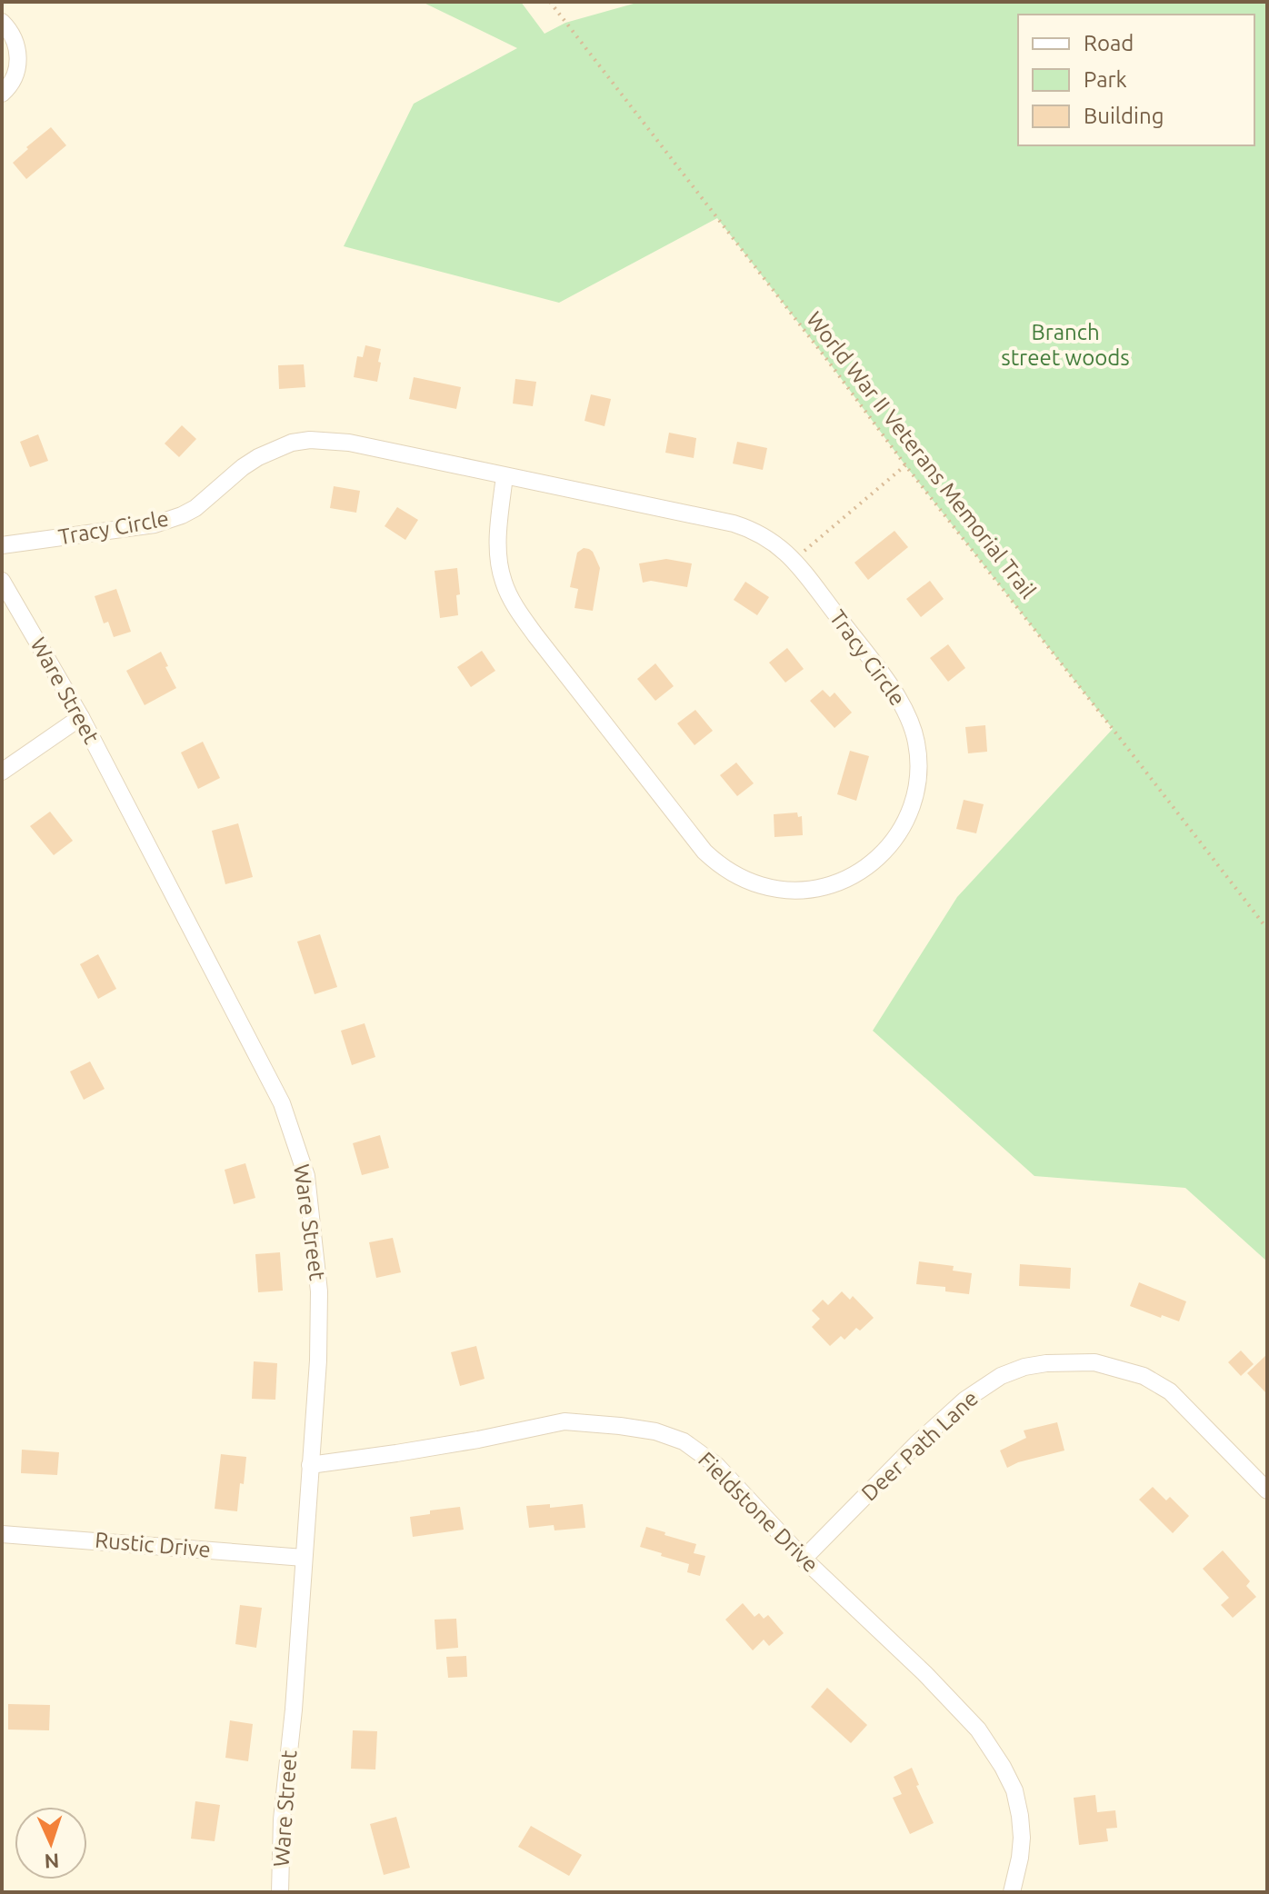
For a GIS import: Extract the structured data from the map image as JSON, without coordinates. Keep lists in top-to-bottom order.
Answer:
{
  "streets": {
    "street": [
      "Tracy Circle",
      "Ware Street",
      "Deer Path Lane",
      "Fieldstone Drive",
      "Rustic Drive"
    ],
    "path": ["World War II Veterans Memorial Trail"]
  },
  "crossings": [
    ["Ware Street", "Fieldstone Drive"],
    ["Ware Street", "Rustic Drive"],
    ["Deer Path Lane", "Fieldstone Drive"]
  ],
  "parks": ["Branch street woods"],
  "legend": ["Road", "Park", "Building"],
  "north": "bottom"
}
